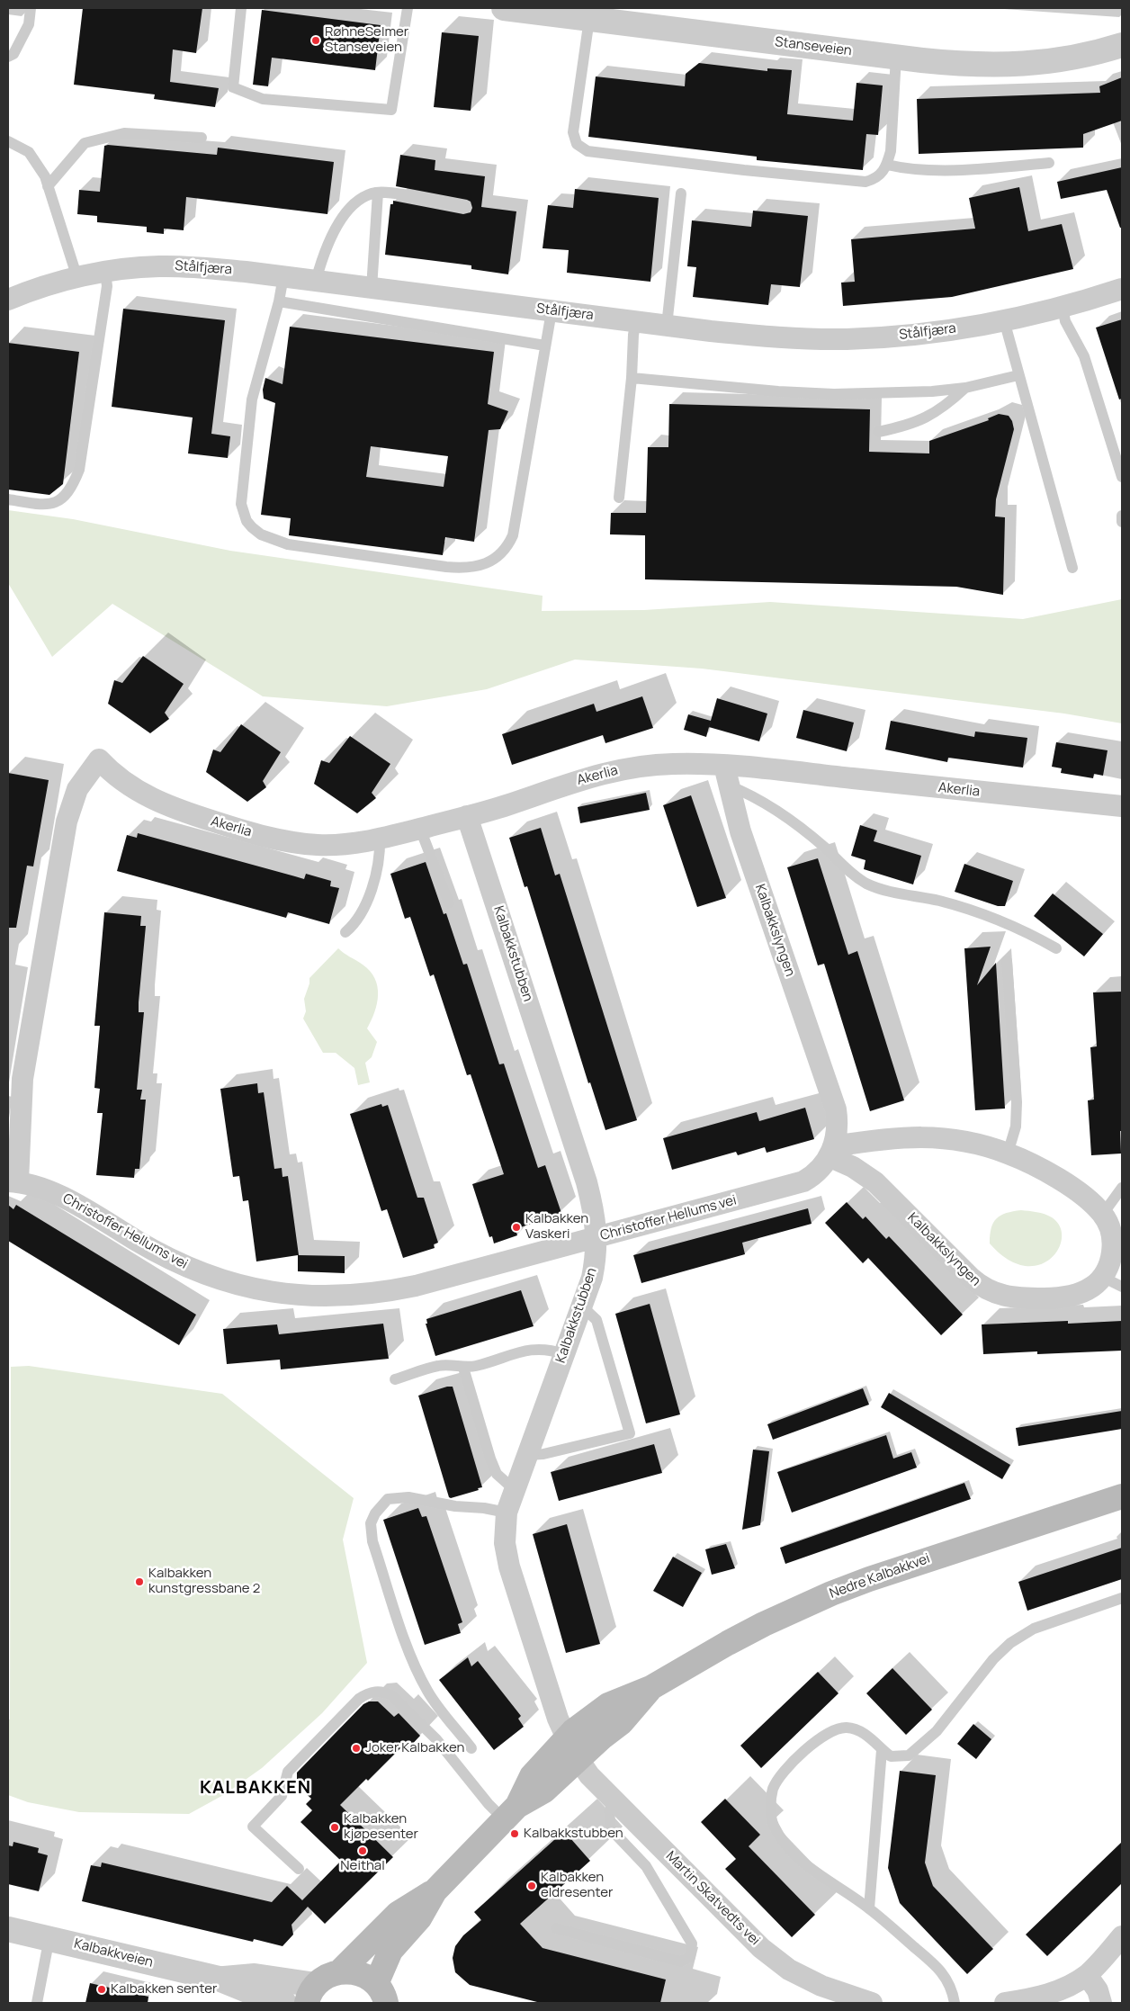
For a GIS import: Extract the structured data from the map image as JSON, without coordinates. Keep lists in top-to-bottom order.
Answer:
{
  "streets": {
    "main road": ["Nedre Kalbakkvei"],
    "street": [
      "Stanseveien",
      "Stålfjæra",
      "Akerlia",
      "Kalbakkslyngen",
      "Kalbakkstubben",
      "Christoffer Hellums vei",
      "Martin Skatvedts vei",
      "Kalbakkveien"
    ]
  },
  "crossings": [
    ["Akerlia", "Kalbakkslyngen"],
    ["Akerlia", "Kalbakkstubben"],
    ["Akerlia", "Christoffer Hellums vei"],
    ["Kalbakkslyngen", "Christoffer Hellums vei"],
    ["Kalbakkstubben", "Christoffer Hellums vei"],
    ["Kalbakkstubben", "Nedre Kalbakkvei"],
    ["Kalbakkstubben", "Martin Skatvedts vei"],
    ["Nedre Kalbakkvei", "Martin Skatvedts vei"],
    ["Nedre Kalbakkvei", "Kalbakkveien"]
  ],
  "districts": ["KALBAKKEN"],
  "places": [
    "RøhneSelmer Stanseveien",
    "Kalbakken Vaskeri",
    "Kalbakken kunstgressbane 2",
    "Joker Kalbakken",
    "Kalbakken kjøpesenter",
    "Kalbakkstubben",
    "Neithal",
    "Kalbakken eldresenter",
    "Kalbakken senter"
  ]
}
